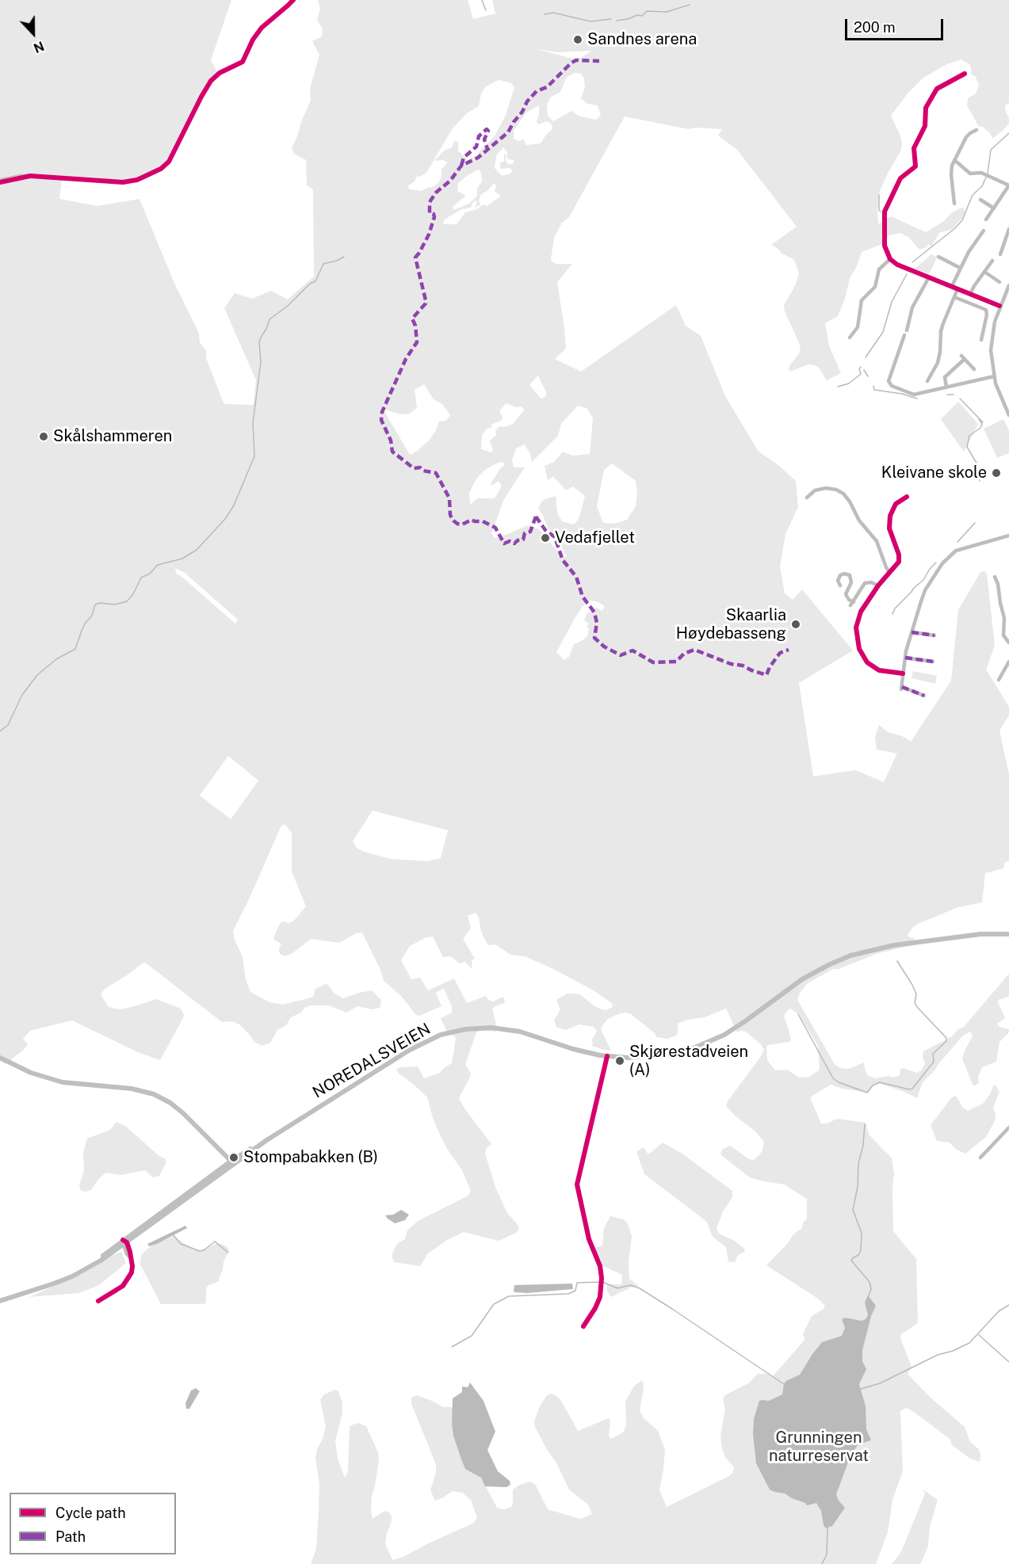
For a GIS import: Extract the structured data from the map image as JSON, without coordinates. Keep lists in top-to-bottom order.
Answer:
{
  "streets": {
    "main road": ["NOREDALSVEIEN"]
  },
  "parks": ["Grunningen naturreservat"],
  "places": [
    "Sandnes arena",
    "Skålshammeren",
    "Kleivane skole",
    "Vedafjellet",
    "Skaarlia Høydebasseng",
    "Skjørestadveien (A)",
    "Stompabakken (B)"
  ],
  "legend": ["Cycle path", "Path"],
  "scale_bar": "200 m",
  "north": "bottom"
}
